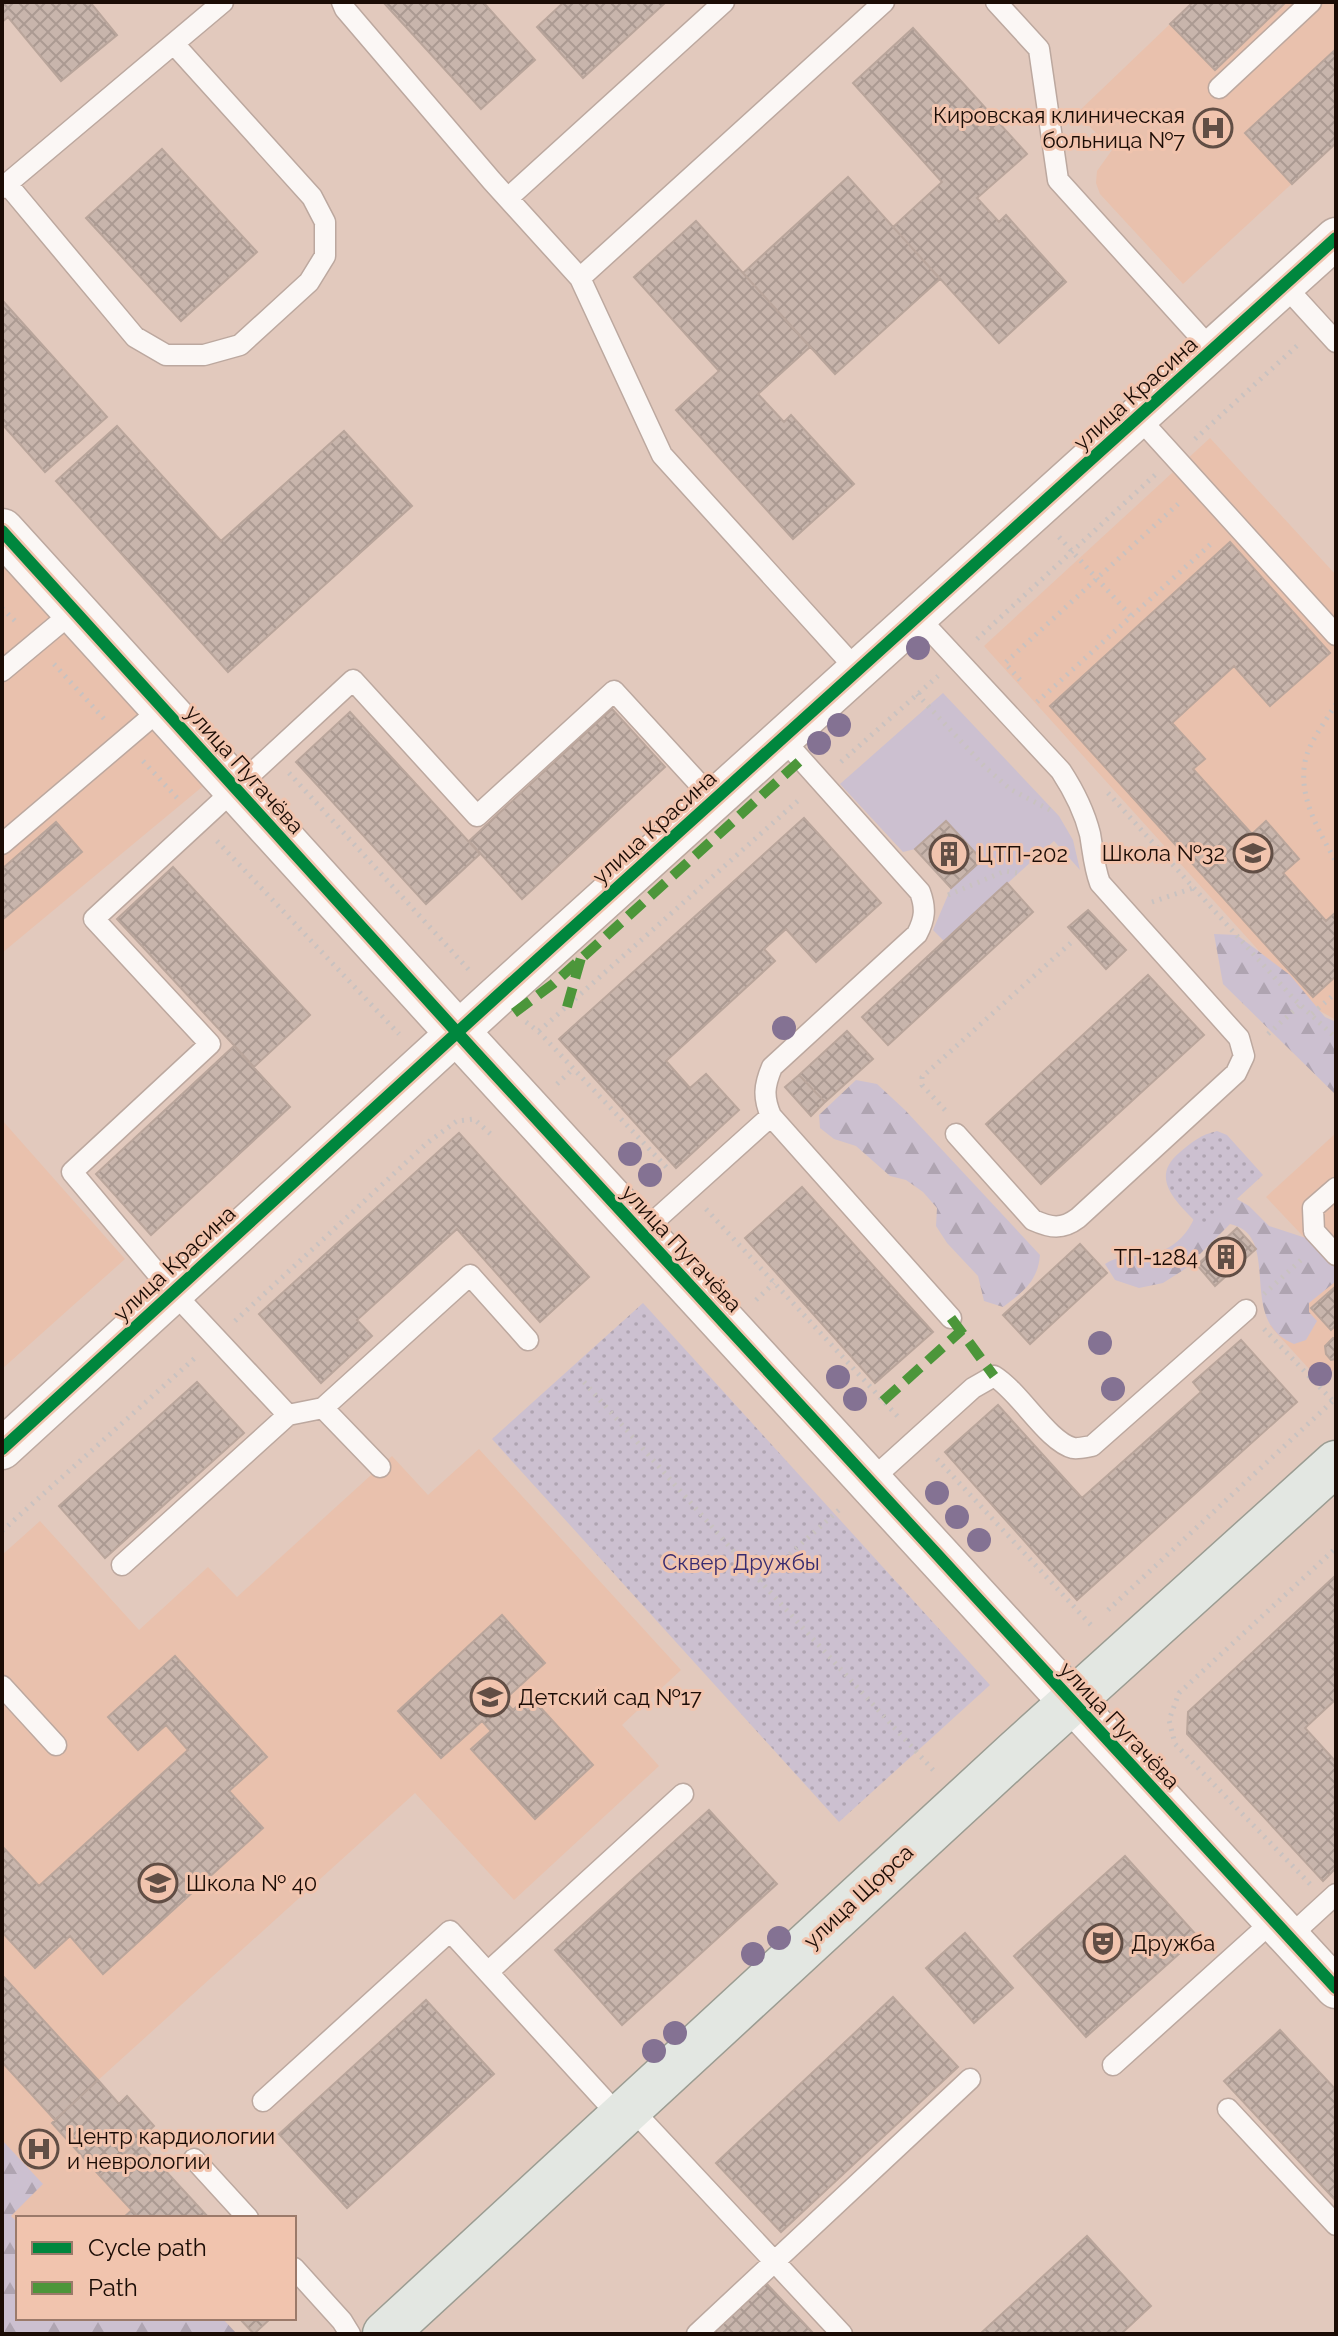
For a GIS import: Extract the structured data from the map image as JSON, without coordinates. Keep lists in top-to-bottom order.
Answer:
{
  "streets": {
    "main road": ["улица Щорса"],
    "street": ["улица Красина", "улица Пугачёва"]
  },
  "crossings": [
    ["улица Красина", "улица Пугачёва"],
    ["улица Пугачёва", "улица Щорса"]
  ],
  "parks": ["Сквер Дружбы"],
  "places": {
    "hospital": ["Кировская клиническая больница №7", "Центр кардиологии и неврологии"],
    "school or university": ["Школа №32", "Детский сад №17", "Школа № 40"],
    "building": ["ЦТП-202", "ТП-1284"],
    "theatre": ["Дружба"]
  },
  "legend": ["Cycle path", "Path"]
}
